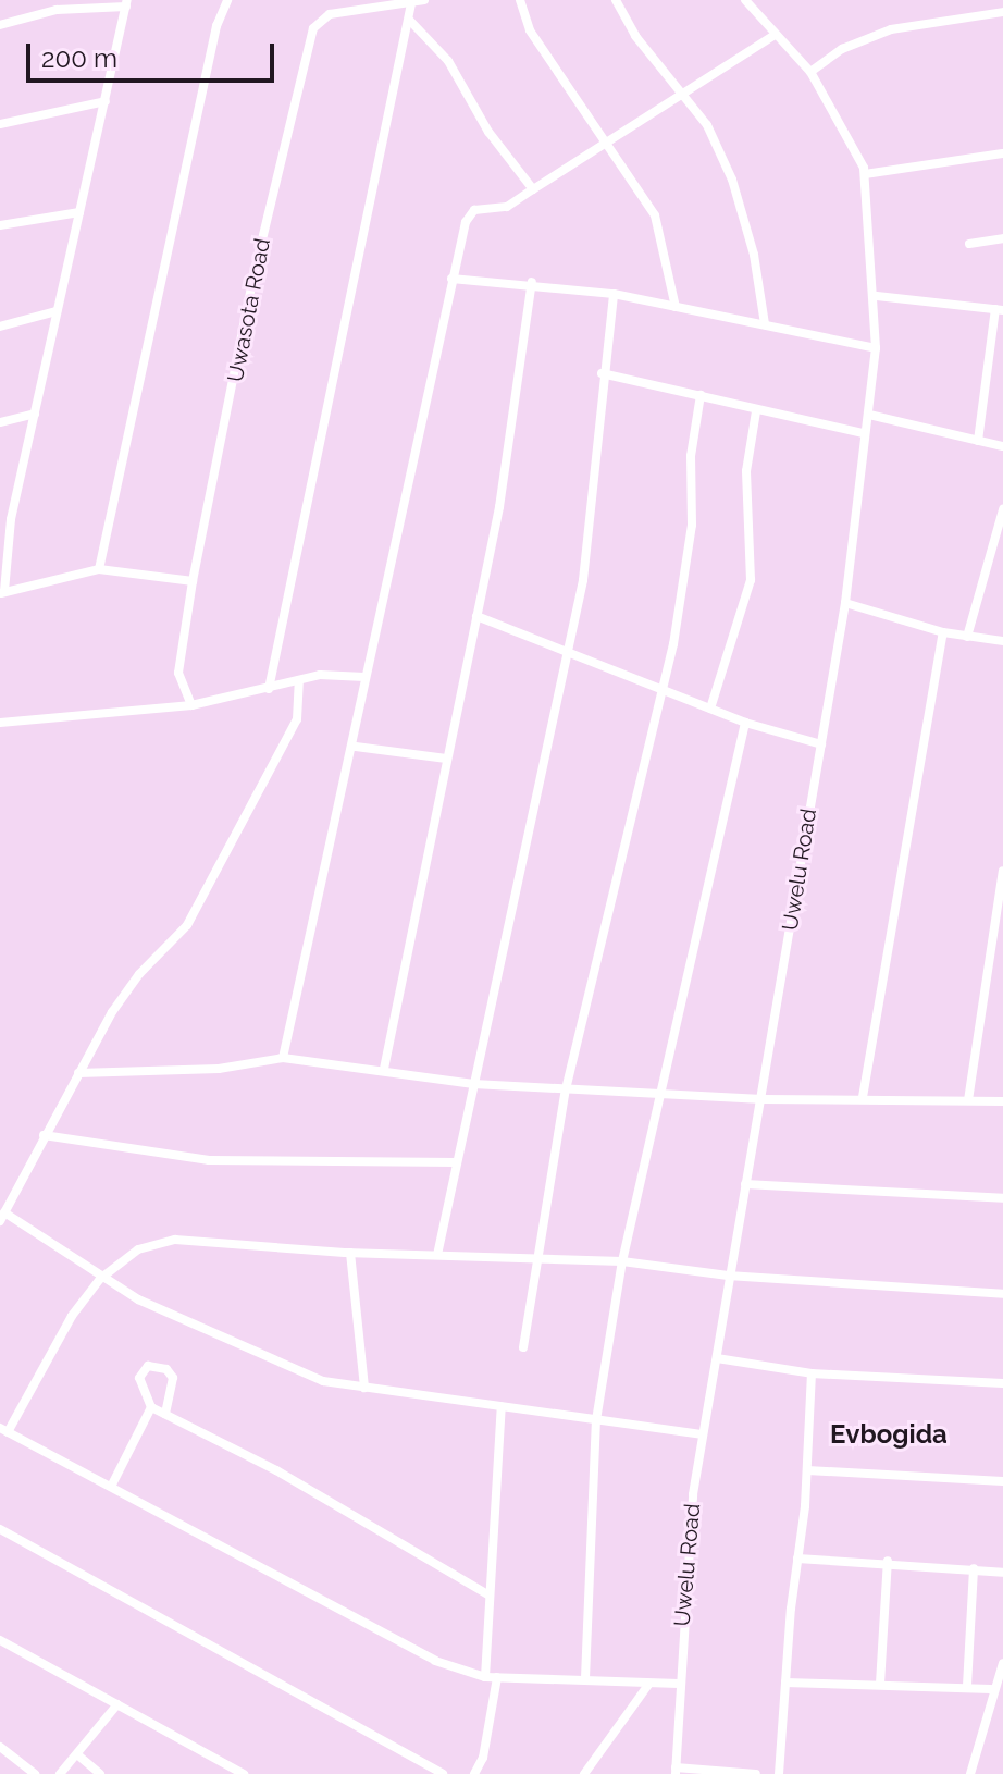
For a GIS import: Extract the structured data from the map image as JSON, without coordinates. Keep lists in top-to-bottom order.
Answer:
{
  "streets": {
    "street": ["Uwasota Road", "Uwelu Road"]
  },
  "districts": ["Evbogida"],
  "scale_bar": "200 m"
}
